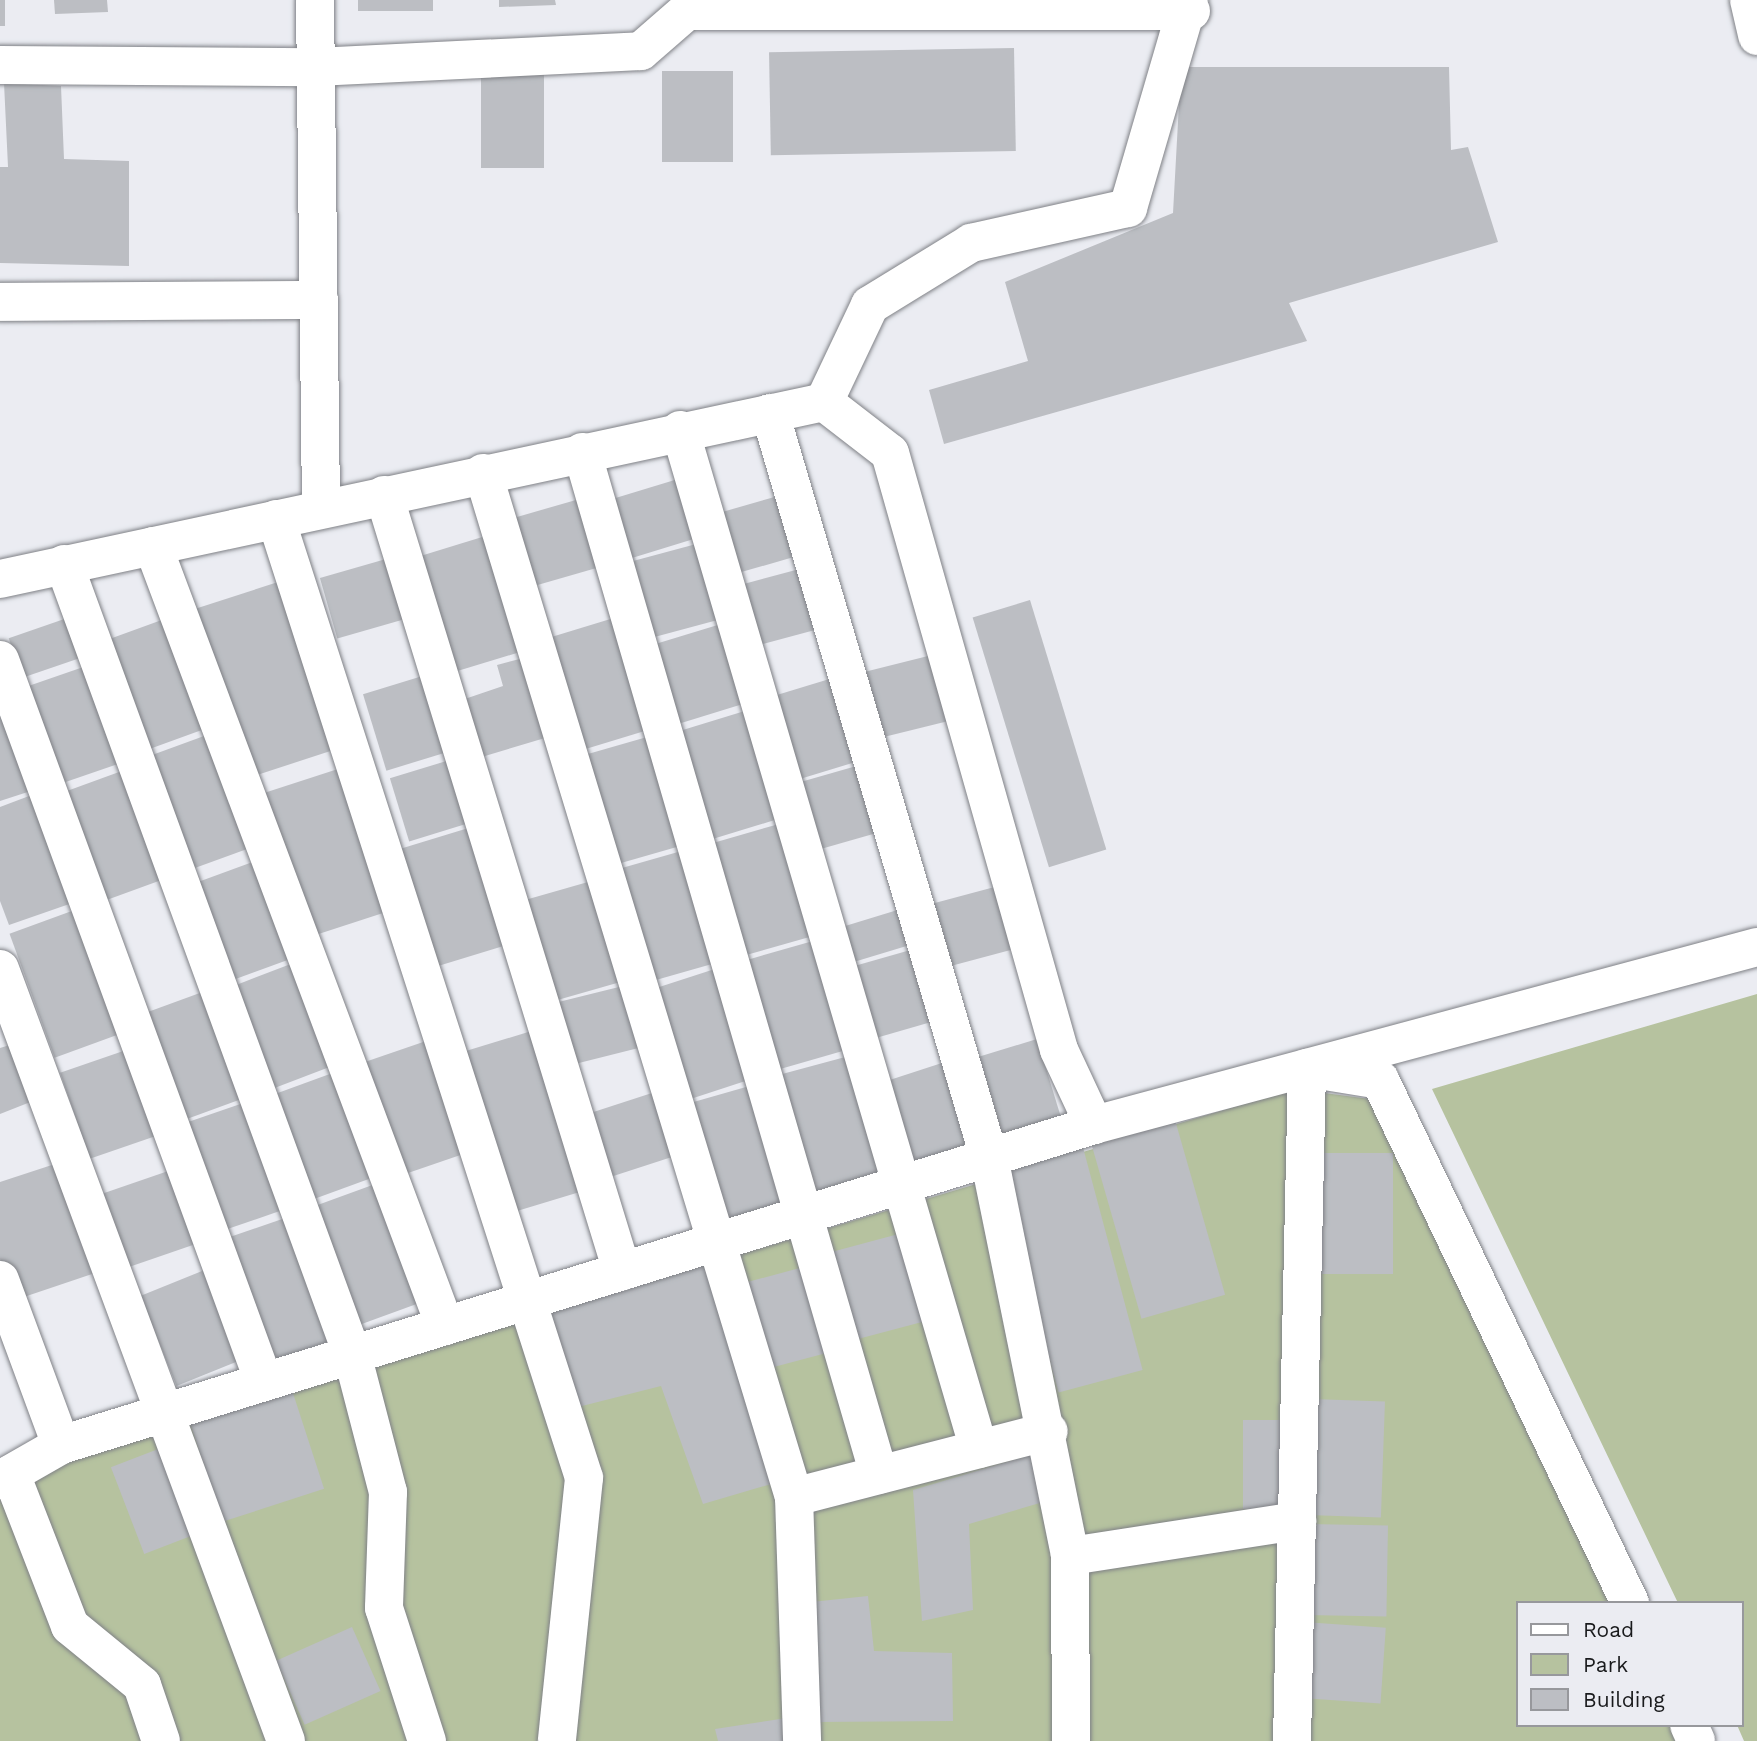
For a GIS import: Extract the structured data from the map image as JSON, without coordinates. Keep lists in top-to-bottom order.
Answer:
{
  "legend": ["Road", "Park", "Building"]
}
